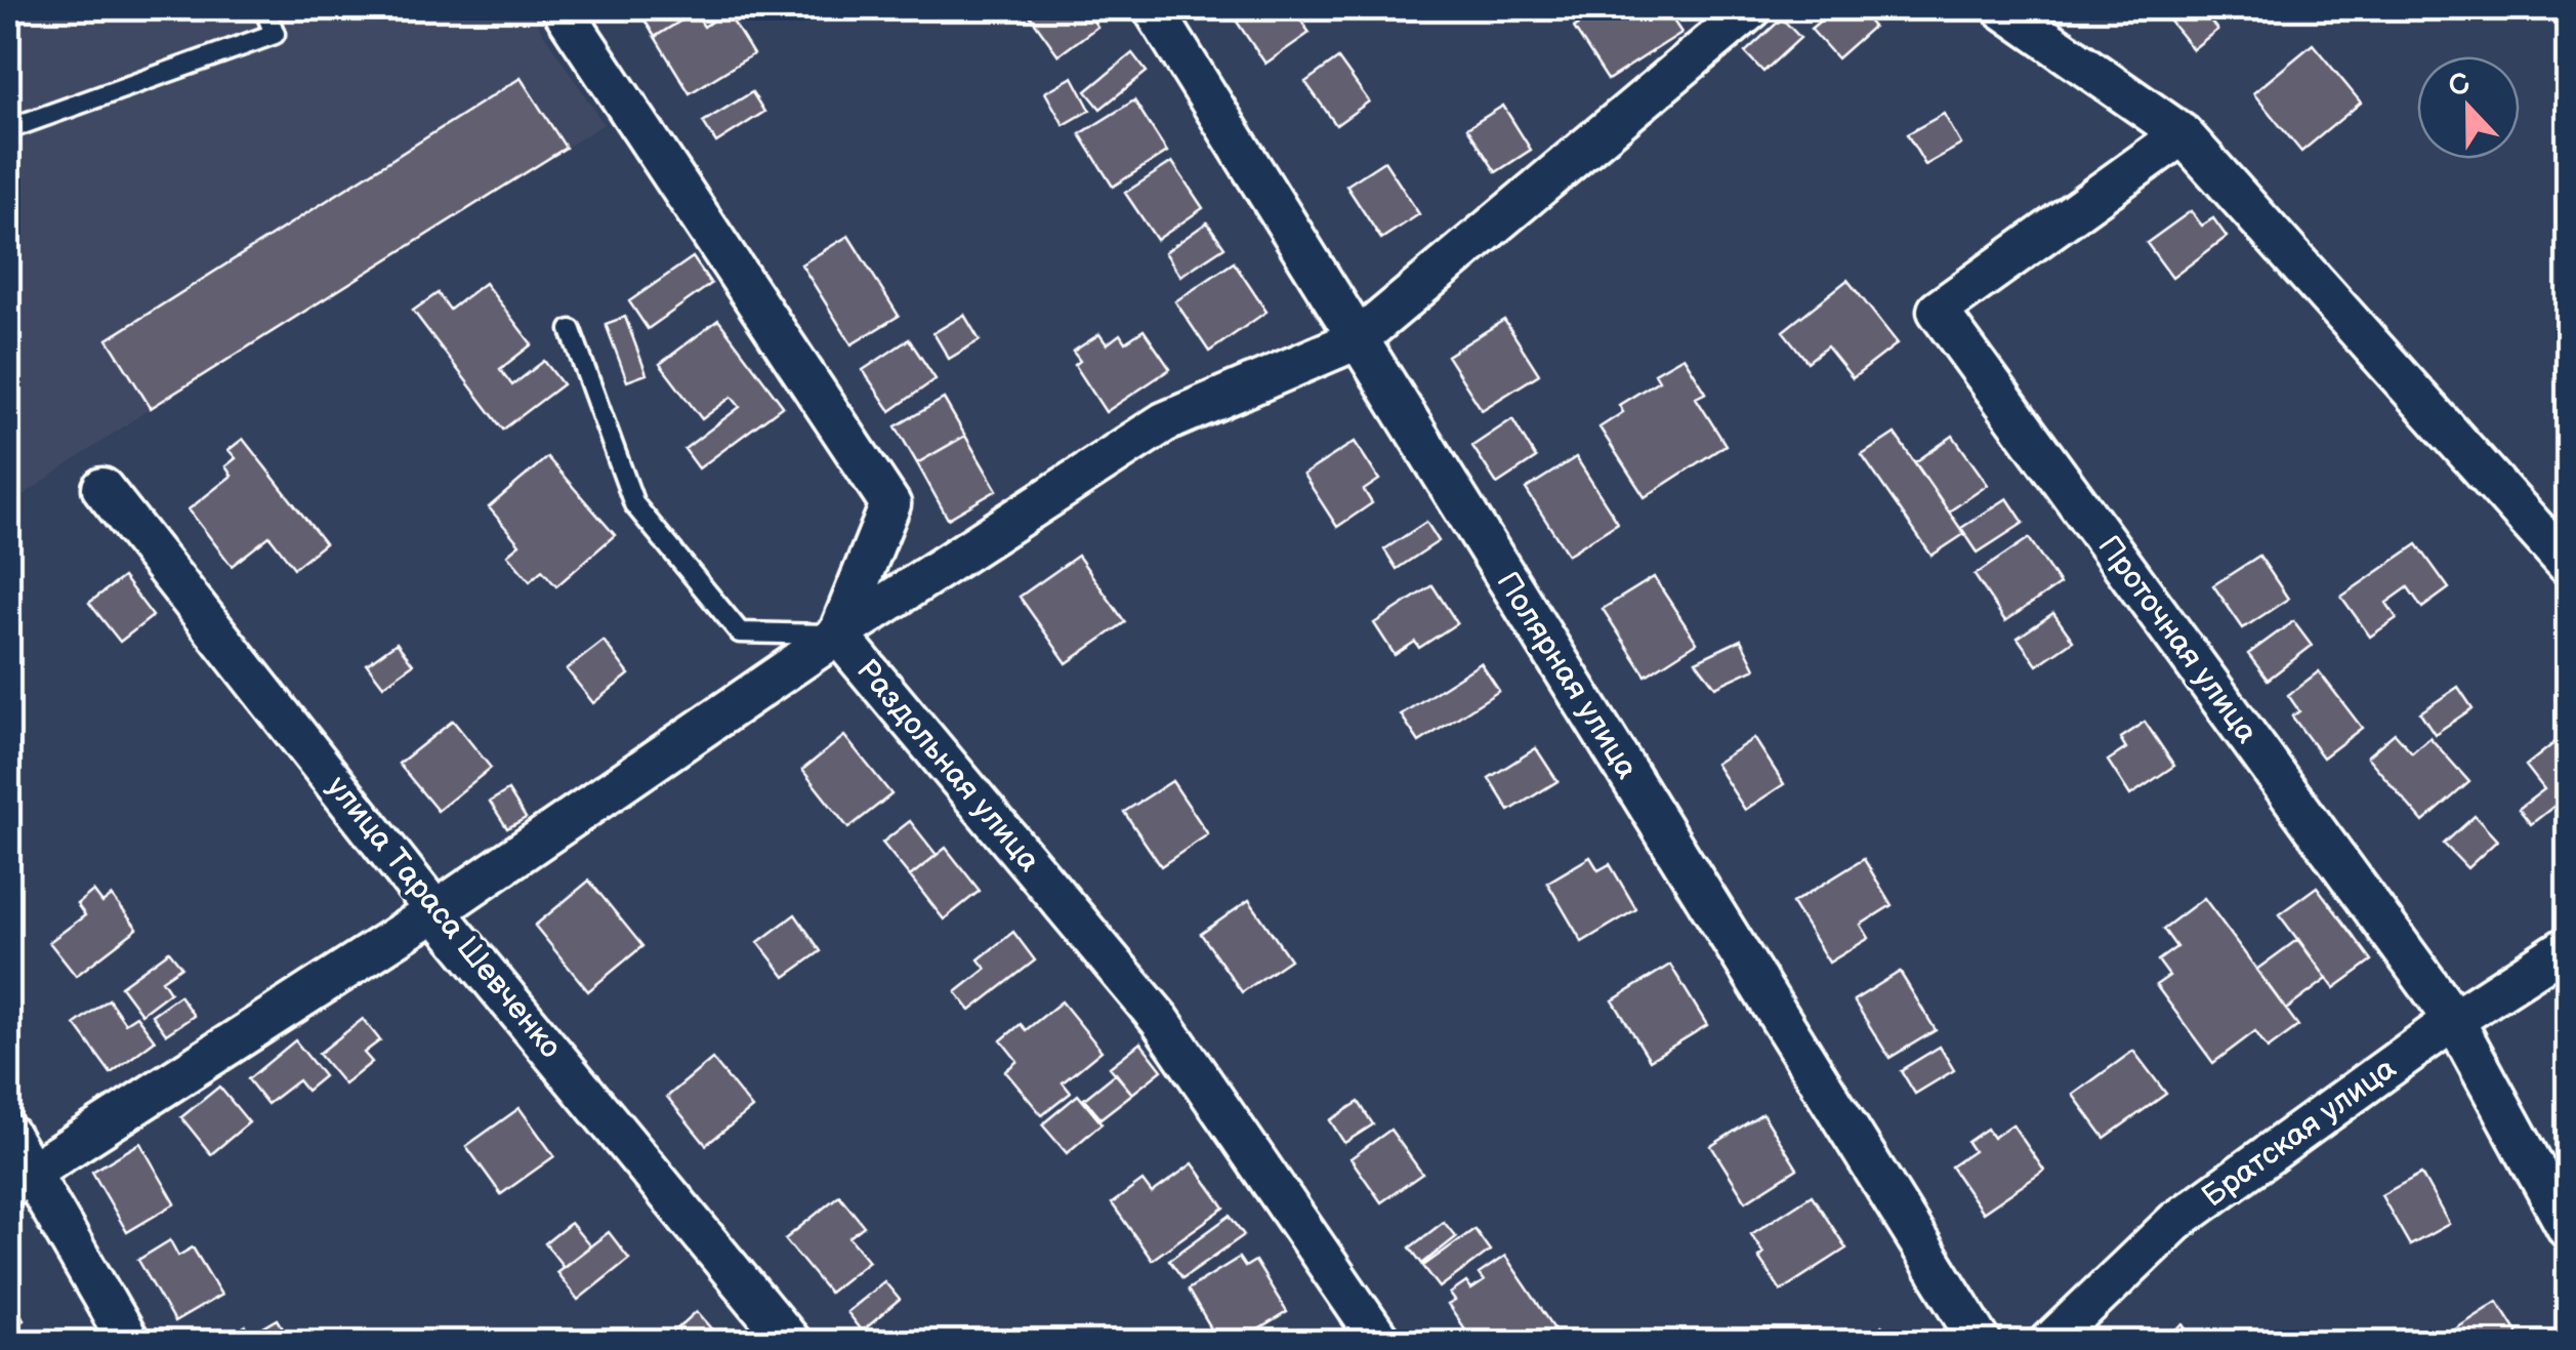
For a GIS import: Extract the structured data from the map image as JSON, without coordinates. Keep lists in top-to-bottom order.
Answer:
{
  "streets": {
    "street": [
      "Проточная улица",
      "Полярная улица",
      "Раздольная улица",
      "улица Тараса Шевченко",
      "Братская улица"
    ]
  },
  "crossings": [
    ["Проточная улица", "Братская улица"]
  ],
  "north": "top"
}
